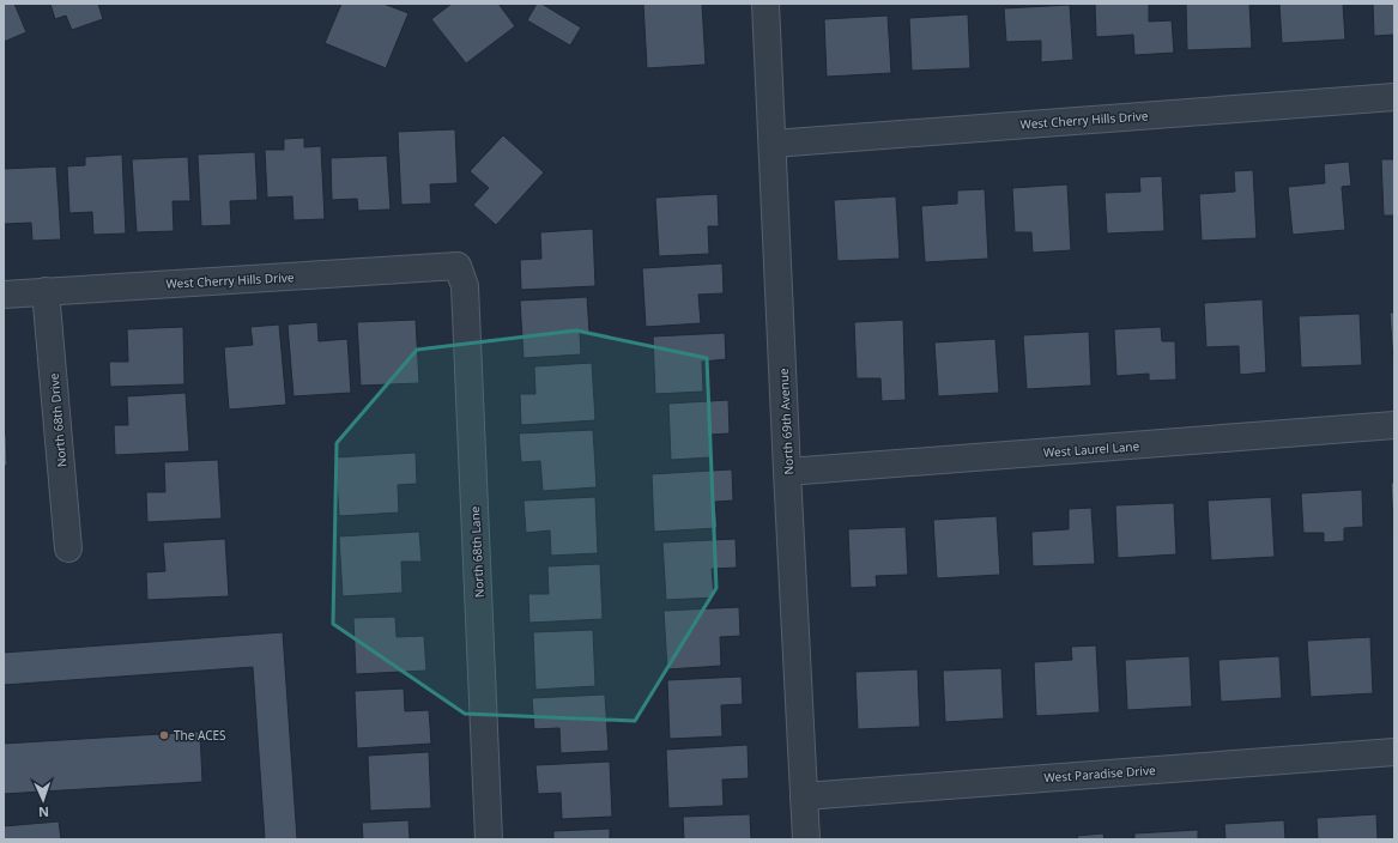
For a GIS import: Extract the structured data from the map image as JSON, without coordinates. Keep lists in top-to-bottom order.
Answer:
{
  "streets": {
    "street": [
      "West Cherry Hills Drive",
      "North 68th Drive",
      "North 69th Avenue",
      "West Laurel Lane",
      "North 68th Lane",
      "West Paradise Drive"
    ]
  },
  "crossings": [
    ["West Cherry Hills Drive", "North 68th Drive"],
    ["West Cherry Hills Drive", "North 69th Avenue"],
    ["West Cherry Hills Drive", "North 68th Lane"],
    ["North 69th Avenue", "West Laurel Lane"],
    ["North 69th Avenue", "West Paradise Drive"]
  ],
  "places": ["The ACES"],
  "north": "bottom"
}
